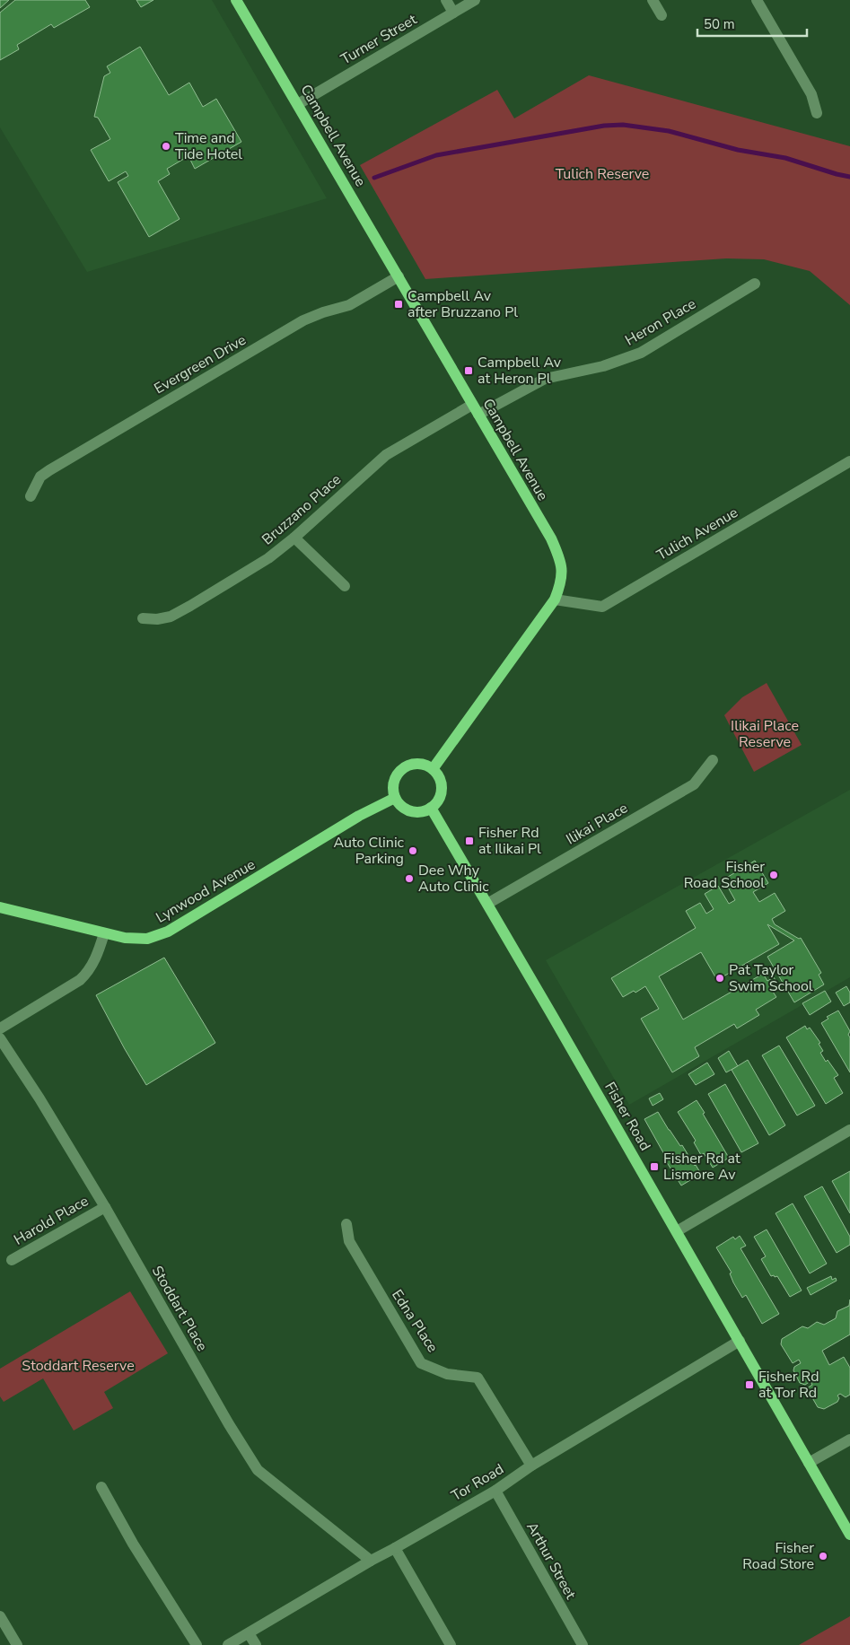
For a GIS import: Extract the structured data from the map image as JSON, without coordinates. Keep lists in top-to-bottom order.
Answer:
{
  "streets": {
    "main road": ["Campbell Avenue", "Lynwood Avenue", "Fisher Road"],
    "street": [
      "Turner Street",
      "Heron Place",
      "Evergreen Drive",
      "Bruzzano Place",
      "Tulich Avenue",
      "Ilikai Place",
      "Harold Place",
      "Stoddart Place",
      "Edna Place",
      "Tor Road",
      "Arthur Street"
    ]
  },
  "crossings": [
    ["Turner Street", "Campbell Avenue"],
    ["Campbell Avenue", "Heron Place"],
    ["Campbell Avenue", "Evergreen Drive"],
    ["Campbell Avenue", "Bruzzano Place"],
    ["Campbell Avenue", "Tulich Avenue"],
    ["Campbell Avenue", "Lynwood Avenue"],
    ["Campbell Avenue", "Fisher Road"],
    ["Ilikai Place", "Fisher Road"],
    ["Lynwood Avenue", "Fisher Road"],
    ["Fisher Road", "Tor Road"],
    ["Harold Place", "Stoddart Place"],
    ["Stoddart Place", "Tor Road"],
    ["Edna Place", "Tor Road"],
    ["Tor Road", "Arthur Street"]
  ],
  "parks": ["Tulich Reserve", "Ilikai Place Reserve", "Stoddart Reserve"],
  "places": {
    "other": [
      "Time and Tide Hotel",
      "Auto Clinic Parking",
      "Fisher Road School",
      "Dee Why Auto Clinic",
      "Pat Taylor Swim School",
      "Fisher Road Store"
    ],
    "transit": [
      "Campbell Av after Bruzzano Pl",
      "Campbell Av at Heron Pl",
      "Fisher Rd at Ilikai Pl",
      "Fisher Rd at Lismore Av",
      "Fisher Rd at Tor Rd"
    ]
  },
  "scale_bar": "50 m"
}
